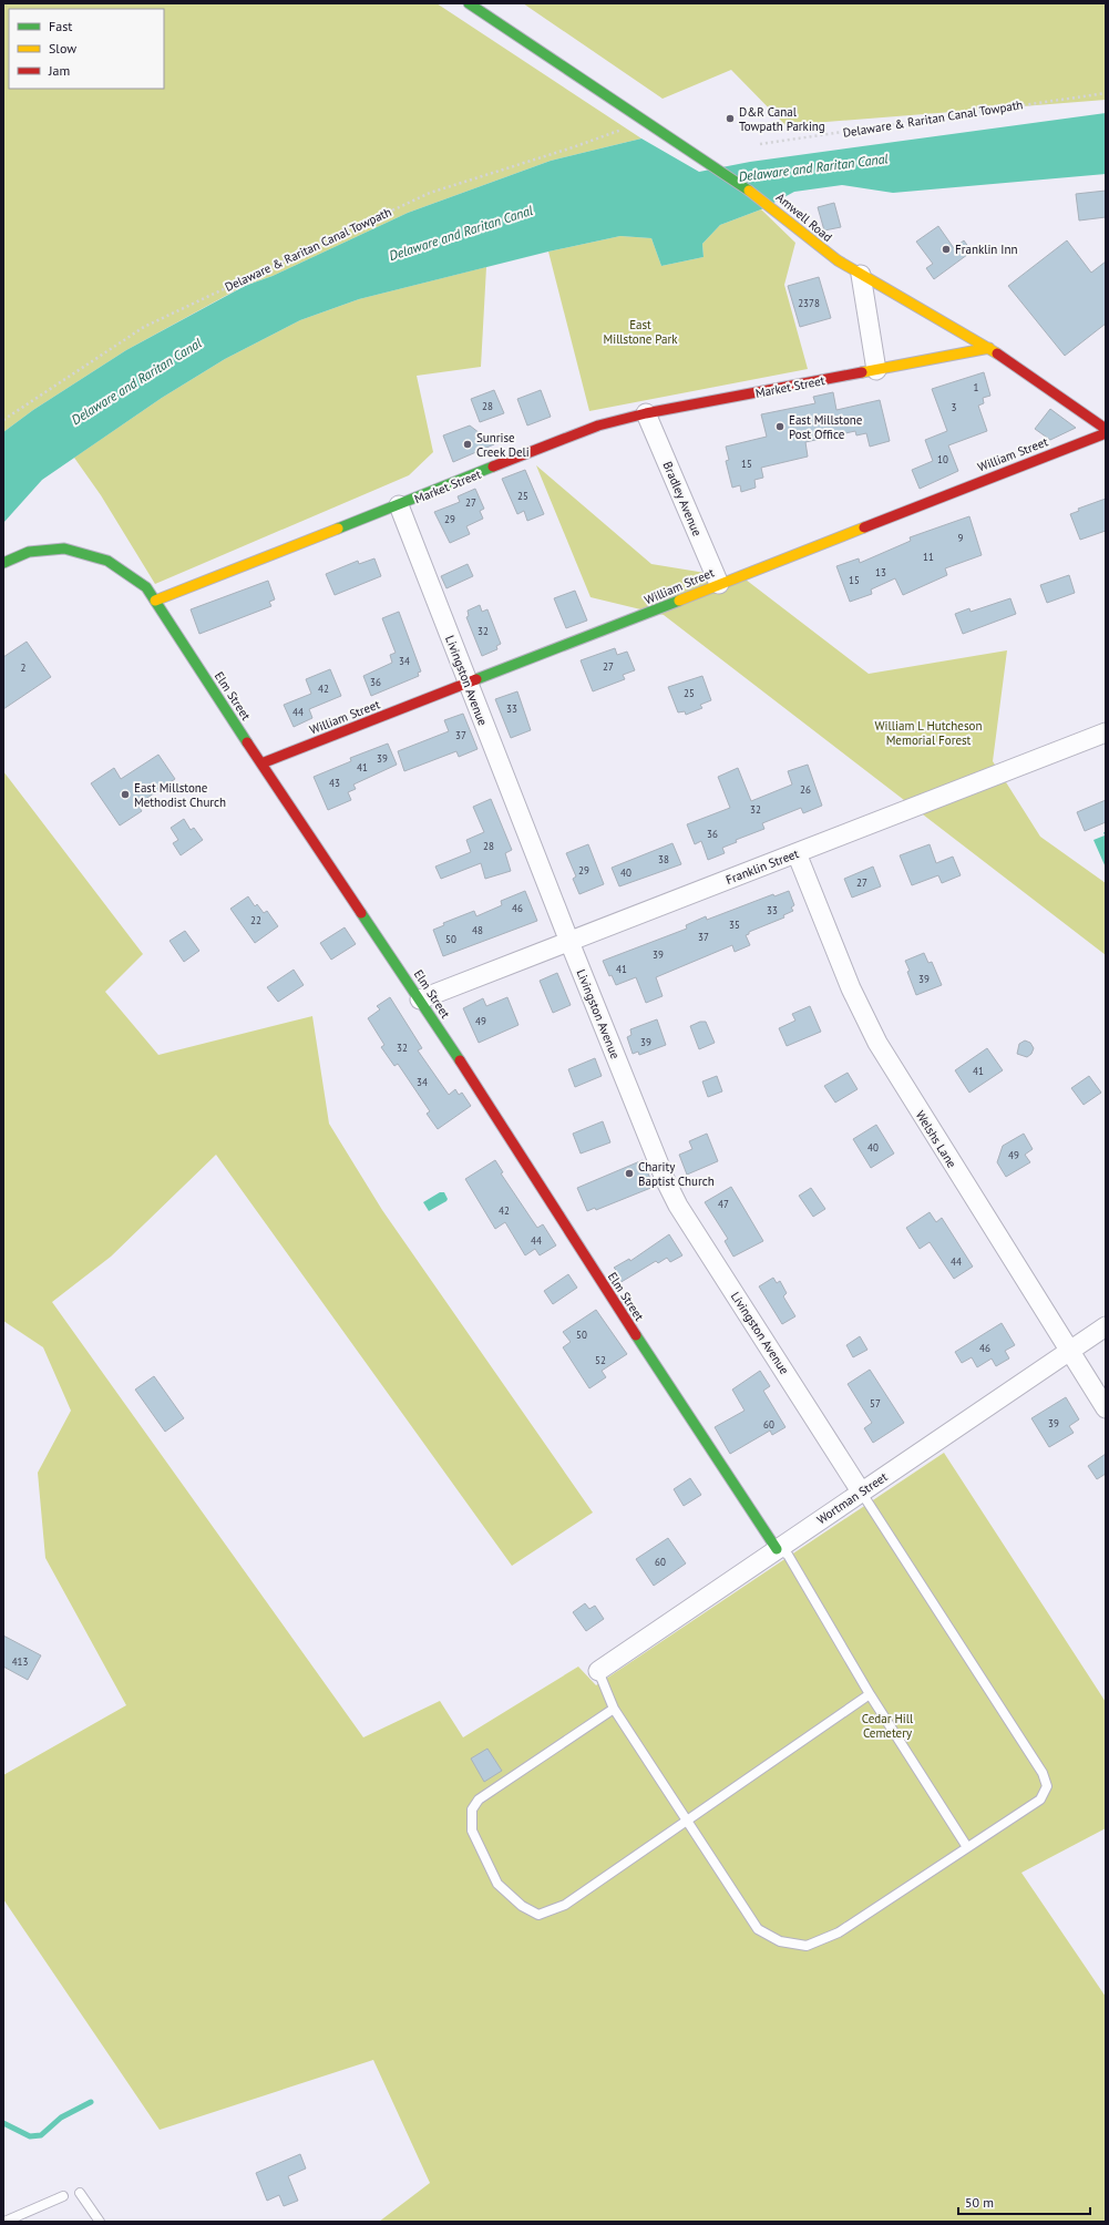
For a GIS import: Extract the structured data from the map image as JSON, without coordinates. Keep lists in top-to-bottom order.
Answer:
{
  "streets": {
    "street": [
      "Amwell Road",
      "Market Street",
      "William Street",
      "Bradley Avenue",
      "Livingston Avenue",
      "Elm Street",
      "Franklin Street",
      "Welshs Lane",
      "Wortman Street"
    ],
    "path": ["Delaware & Raritan Canal Towpath"]
  },
  "crossings": [
    ["Amwell Road", "Market Street"],
    ["Amwell Road", "William Street"],
    ["Market Street", "Bradley Avenue"],
    ["Market Street", "Livingston Avenue"],
    ["Market Street", "Elm Street"],
    ["William Street", "Bradley Avenue"],
    ["William Street", "Livingston Avenue"],
    ["William Street", "Elm Street"],
    ["Livingston Avenue", "Franklin Street"],
    ["Livingston Avenue", "Wortman Street"],
    ["Elm Street", "Franklin Street"],
    ["Elm Street", "Wortman Street"],
    ["Franklin Street", "Welshs Lane"],
    ["Welshs Lane", "Wortman Street"]
  ],
  "water": ["Delaware and Raritan Canal"],
  "parks": ["East Millstone Park", "William L Hutcheson Memorial Forest", "Cedar Hill Cemetery"],
  "places": [
    "D&R Canal Towpath Parking",
    "Franklin Inn",
    "East Millstone Post Office",
    "Sunrise Creek Deli",
    "East Millstone Methodist Church",
    "Charity Baptist Church"
  ],
  "house_numbers": [
    "2378",
    "1",
    "28",
    "3",
    "10",
    "15",
    "25",
    "27",
    "29",
    "9",
    "11",
    "13",
    "15",
    "32",
    "34",
    "27",
    "2",
    "36",
    "42",
    "25",
    "33",
    "44",
    "37",
    "39",
    "41",
    "43",
    "26",
    "32",
    "36",
    "28",
    "38",
    "29",
    "40",
    "27",
    "46",
    "33",
    "22",
    "35",
    "48",
    "37",
    "50",
    "39",
    "41",
    "39",
    "49",
    "39",
    "32",
    "41",
    "34",
    "40",
    "49",
    "47",
    "42",
    "44",
    "44",
    "50",
    "46",
    "52",
    "57",
    "39",
    "60",
    "60",
    "413"
  ],
  "legend": ["Fast", "Slow", "Jam"],
  "scale_bar": "50 m"
}
